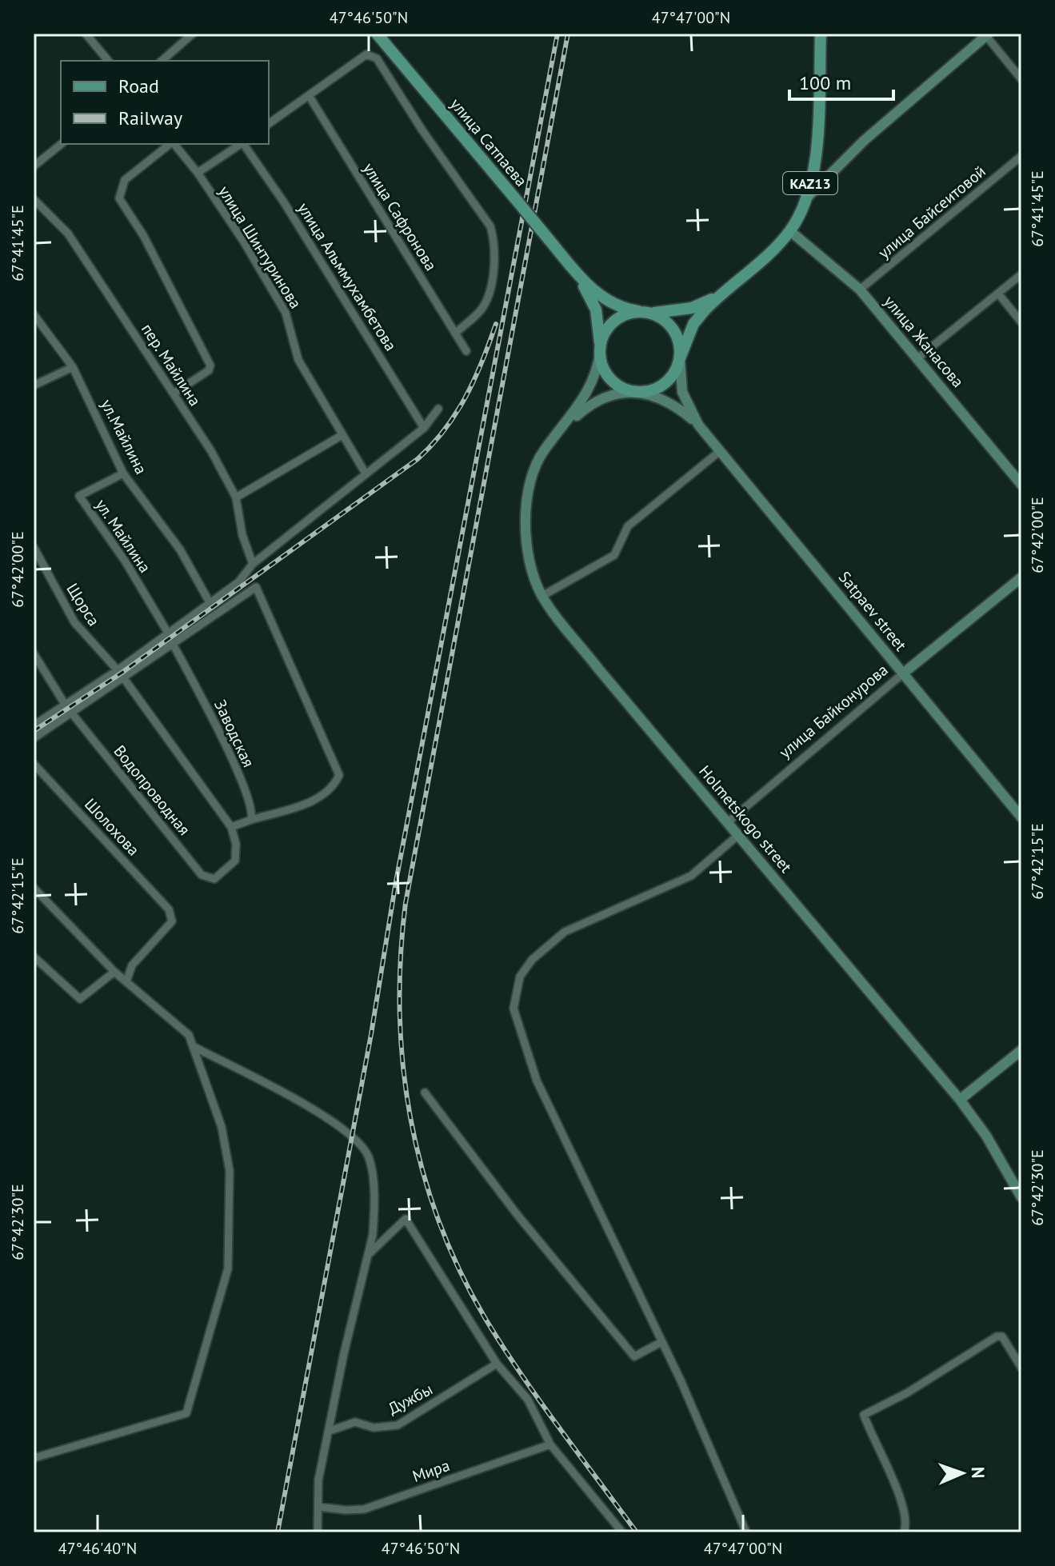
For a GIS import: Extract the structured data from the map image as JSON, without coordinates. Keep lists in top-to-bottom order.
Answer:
{
  "streets": {
    "main road": ["улица Сатпаева", "KAZ13"],
    "street": [
      "улица Байсеитовой",
      "улица Сафронова",
      "улица Шинтуринова",
      "улица Альммухамбетова",
      "улица Жанасова",
      "пер. Майлина",
      "ул.Майлина",
      "ул. Майлина",
      "Щорса",
      "Satpaev street",
      "улица Байконурова",
      "Заводская",
      "Водопроводная",
      "Holmetskogo street",
      "Шолохова",
      "Дужбы",
      "Мира"
    ]
  },
  "crossings": [
    ["улица Сатпаева", "KAZ13"],
    ["KAZ13", "улица Жанасова"],
    ["улица Байсеитовой", "улица Жанасова"],
    ["ул.Майлина", "ул. Майлина"],
    ["Satpaev street", "улица Байконурова"],
    ["улица Байконурова", "Holmetskogo street"]
  ],
  "legend": ["Road", "Railway"],
  "scale_bar": "100 m",
  "north": "right",
  "coordinates": [
    "47°46'50\"N",
    "47°47'00\"N",
    "67°41'45\"E",
    "67°42'00\"E",
    "67°42'15\"E",
    "67°42'30\"E",
    "47°46'40\"N"
  ]
}
